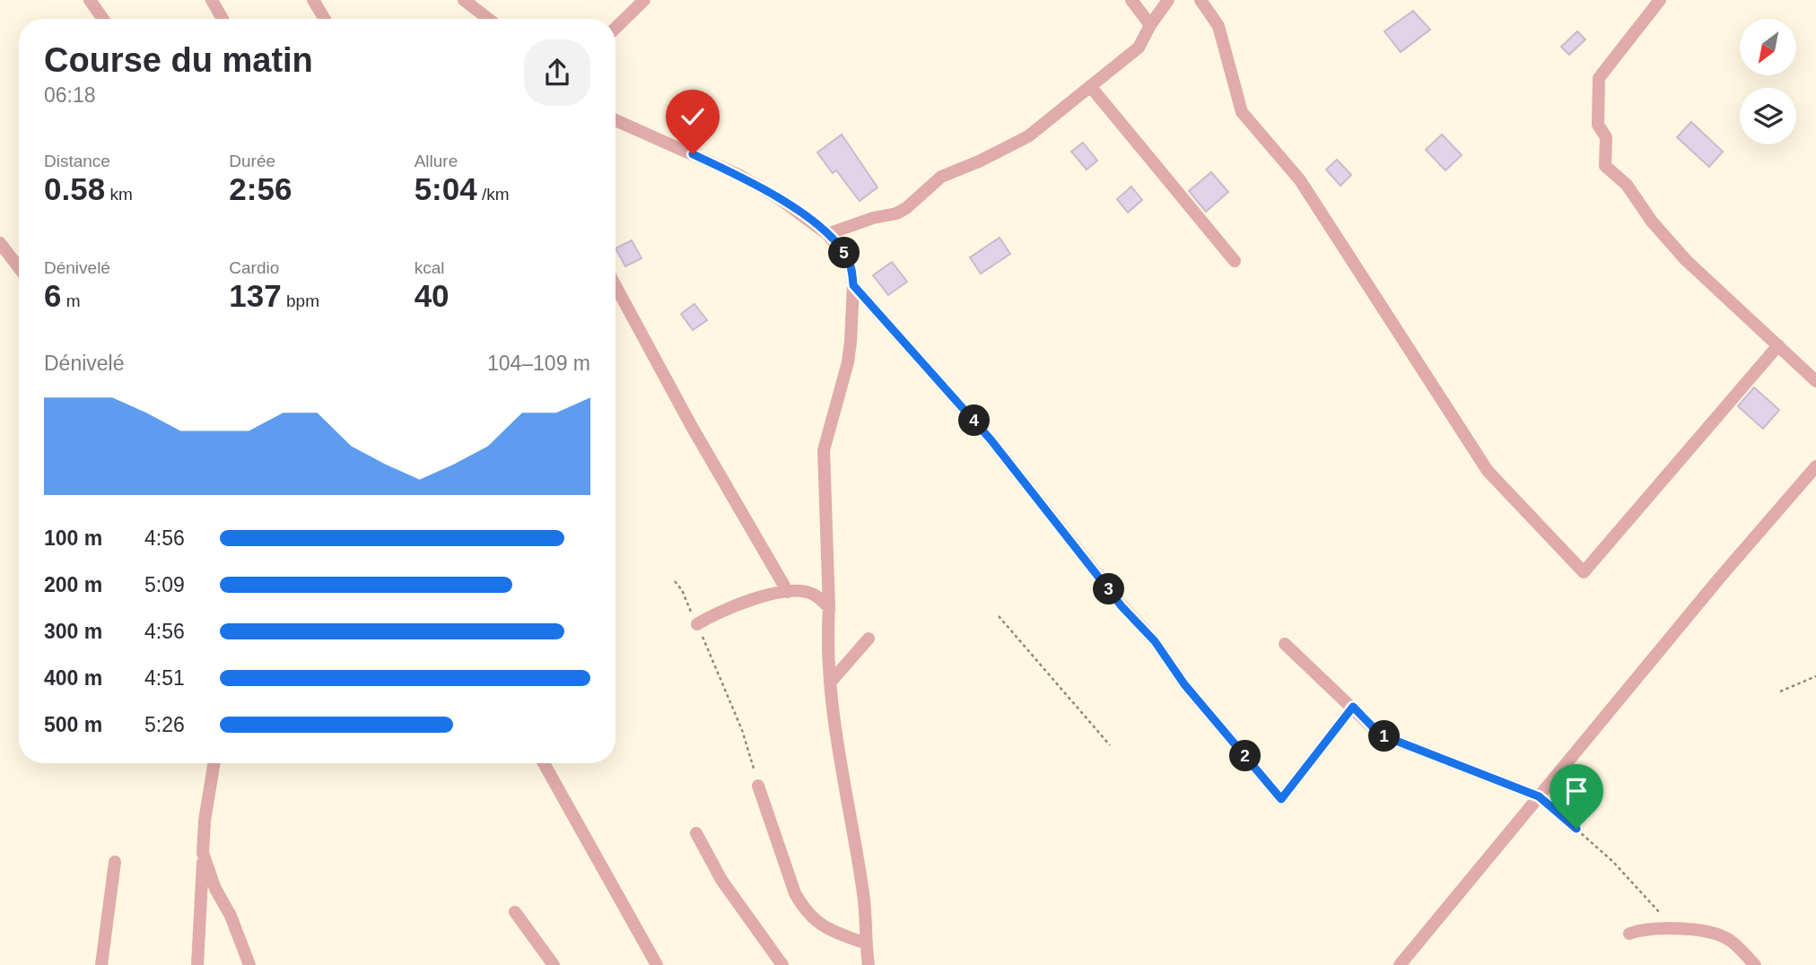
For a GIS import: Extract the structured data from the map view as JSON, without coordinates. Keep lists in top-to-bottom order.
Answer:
{
  "north": "bottom left",
  "page": {
    "heading": ["Course du matin", "06:18"],
    "stats": [
      ["Distance", "0.58 km"],
      ["Durée", "2:56"],
      ["Allure", "5:04 /km"],
      ["Dénivelé", "6 m"],
      ["Cardio", "137 bpm"],
      ["kcal", "40"]
    ],
    "pins": [
      "5",
      "4",
      "3",
      "1",
      "2"
    ],
    "chart": ["Dénivelé", "104–109 m"],
    "list": [
      {
        "name": "100 m",
        "note": "4:56"
      },
      {
        "name": "200 m",
        "note": "5:09"
      },
      {
        "name": "300 m",
        "note": "4:56"
      },
      {
        "name": "400 m",
        "note": "4:51"
      },
      {
        "name": "500 m",
        "note": "5:26"
      }
    ]
  }
}
